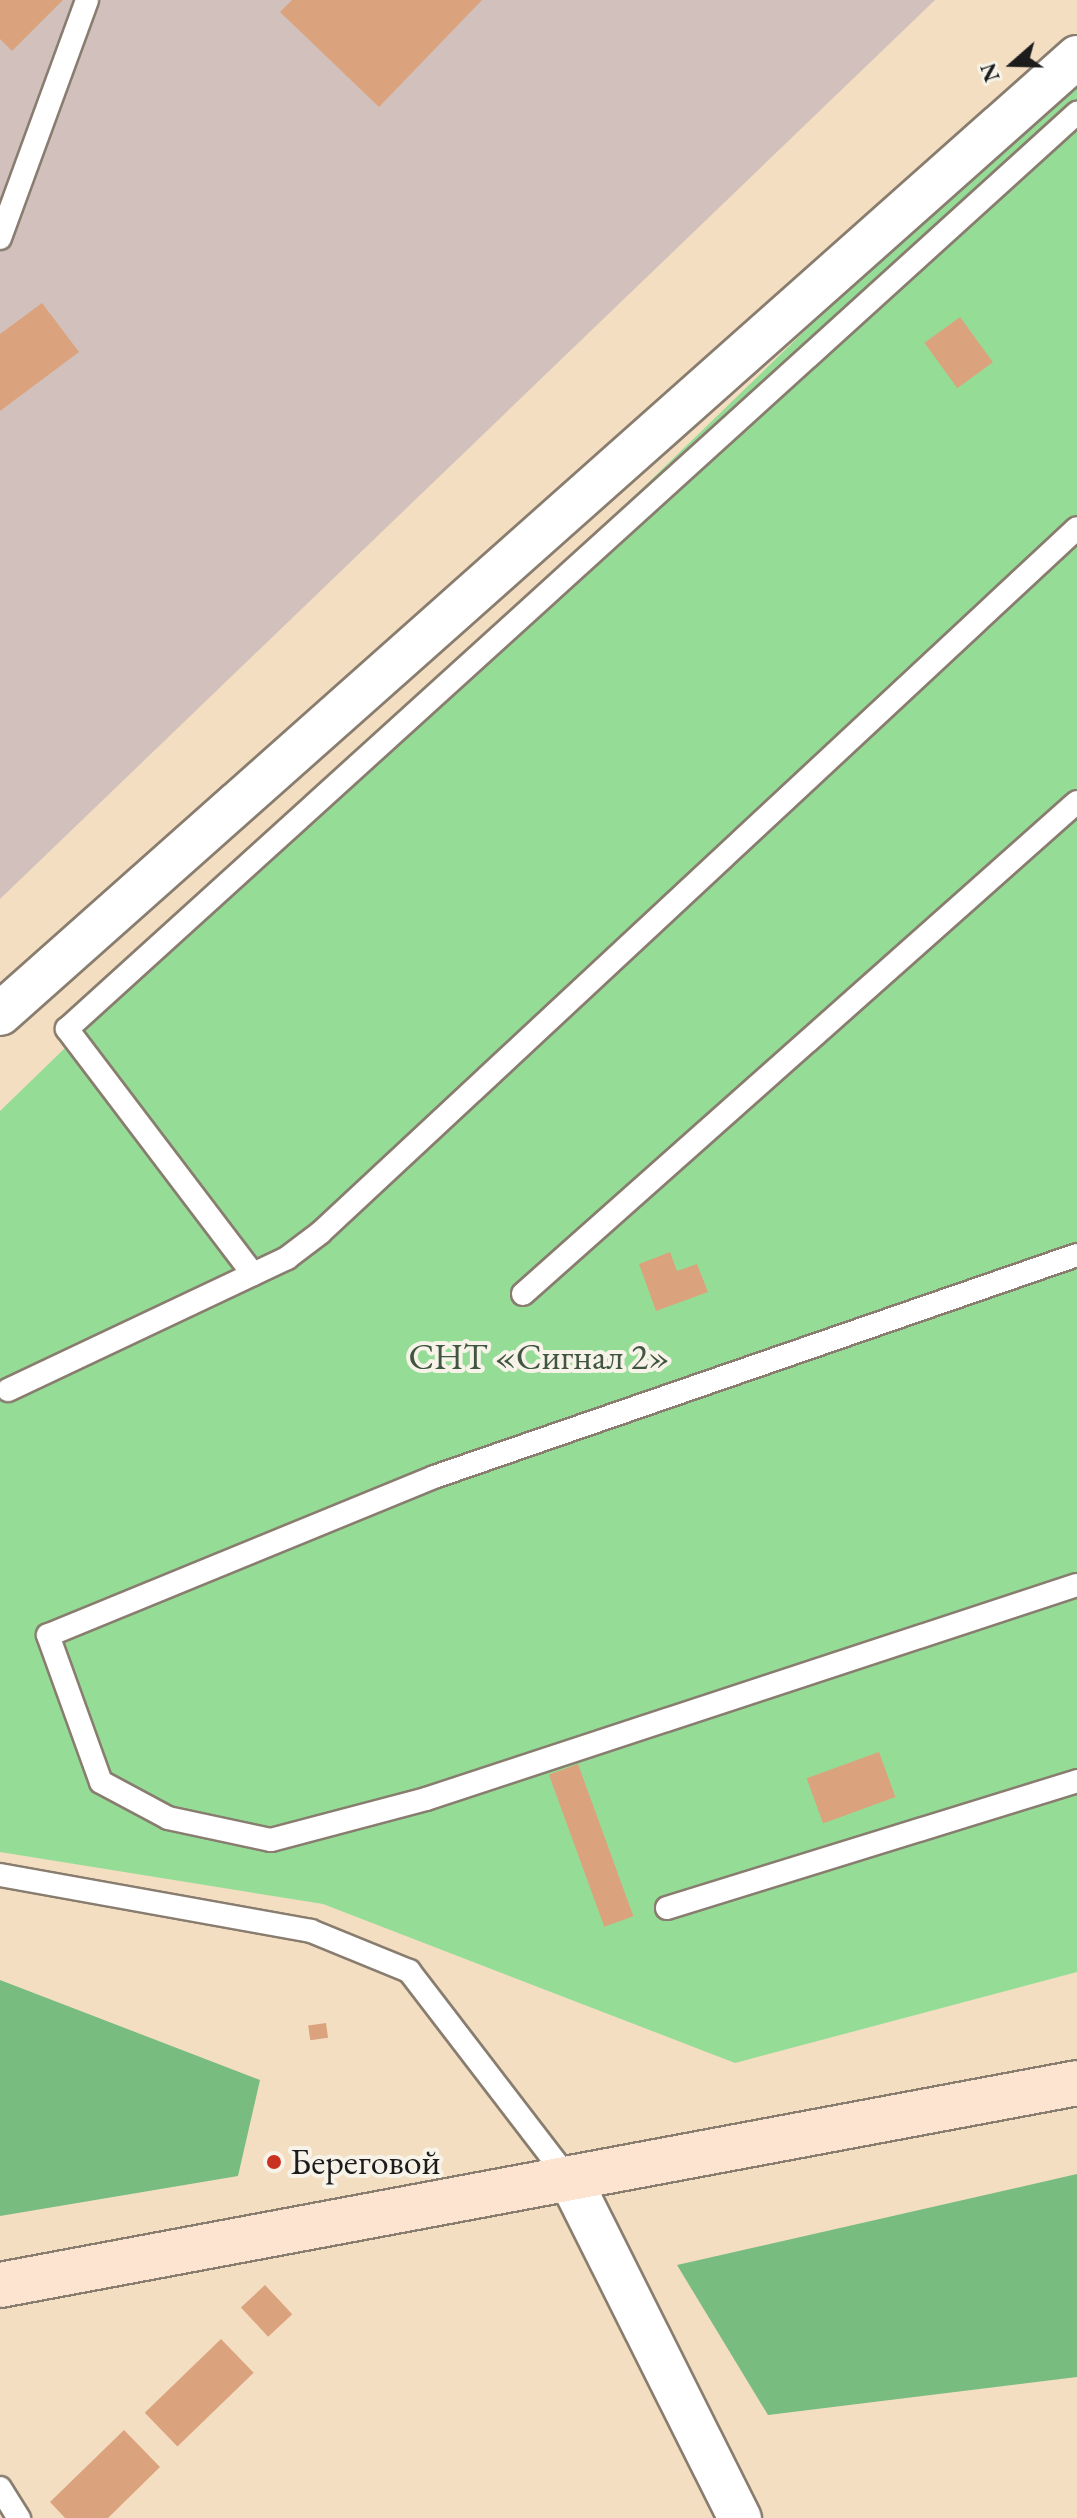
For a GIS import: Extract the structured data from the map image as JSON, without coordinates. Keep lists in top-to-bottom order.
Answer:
{
  "parks": ["СНТ «Сигнал 2»"],
  "places": ["Береговой"],
  "north": "left"
}
